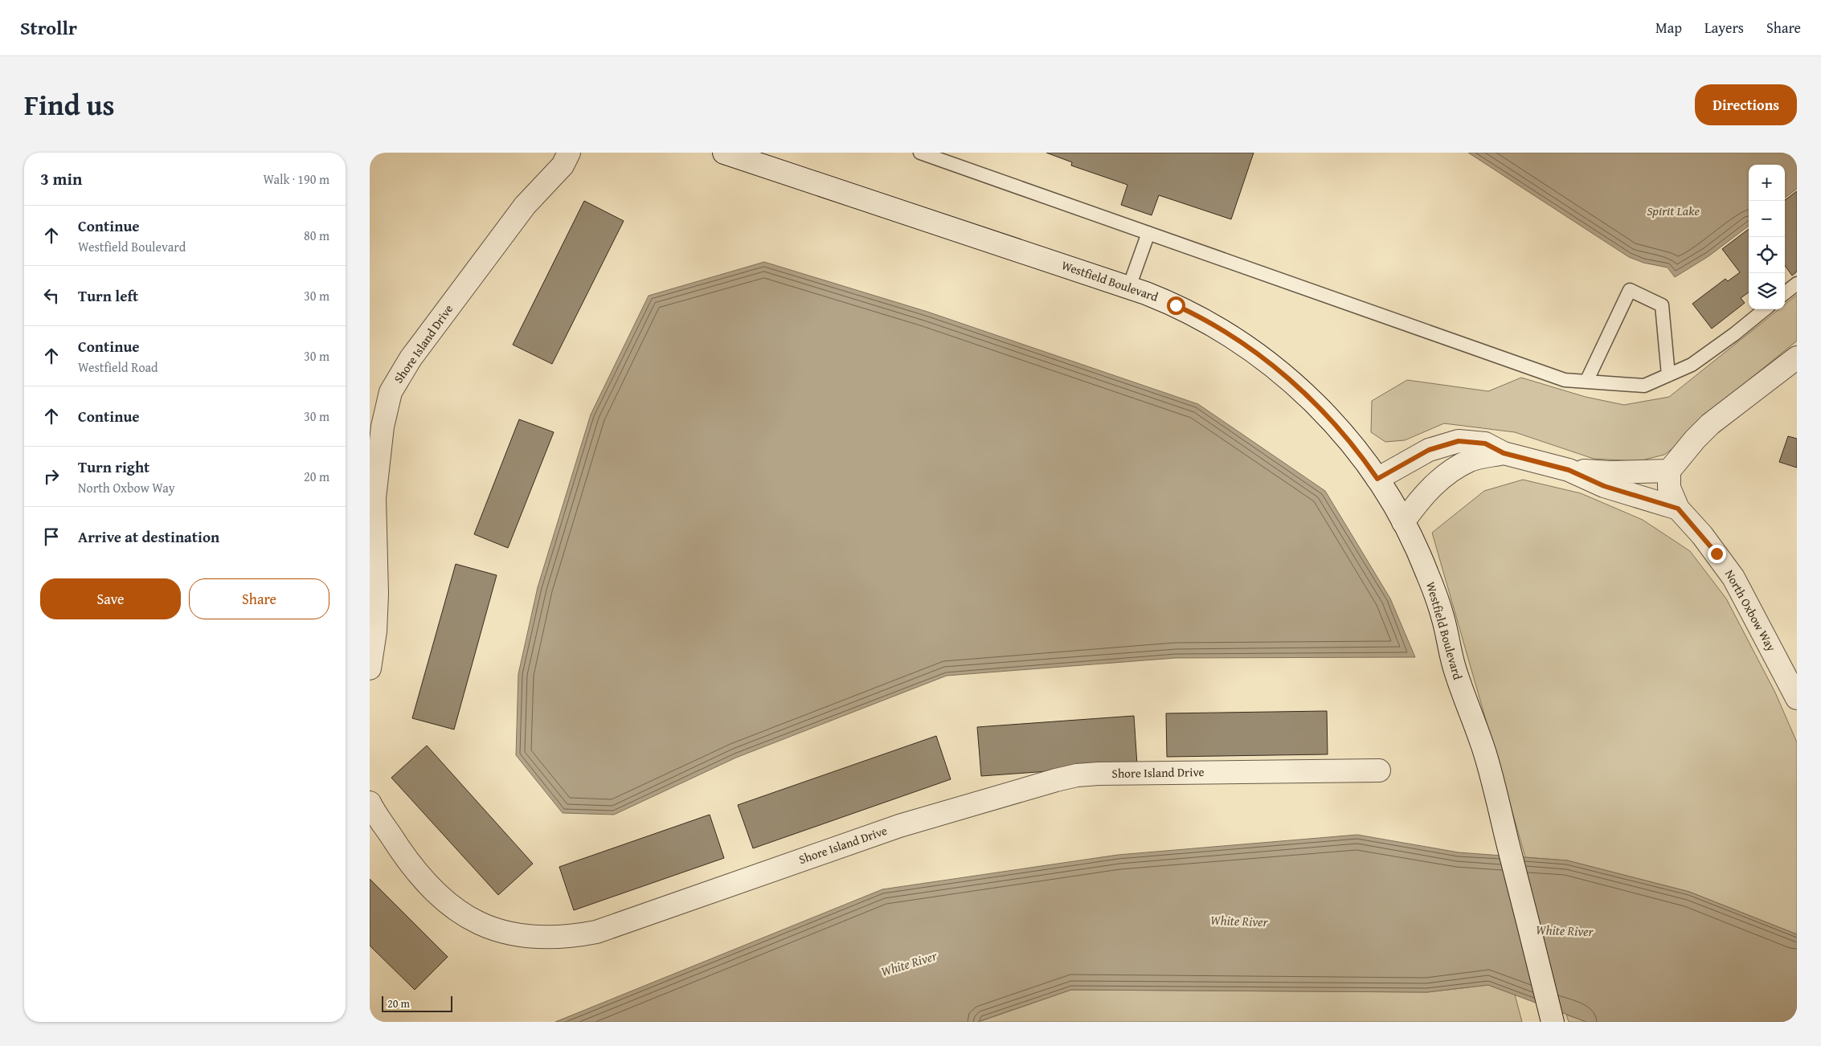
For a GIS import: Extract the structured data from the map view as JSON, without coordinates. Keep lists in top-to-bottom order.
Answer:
{
  "streets": {
    "street": ["Westfield Boulevard", "Shore Island Drive", "North Oxbow Way"]
  },
  "water": ["Spirit Lake", "White River"],
  "scale_bar": "20 m",
  "page": {
    "header": "Strollr",
    "nav": ["Map", "Layers", "Share"],
    "title": "Find us",
    "buttons": [
      "Directions",
      ["Save", "Share"]
    ],
    "heading": ["3 min", "Walk · 190 m"],
    "map_buttons": ["+", "−"],
    "list": [
      ["Continue", "Westfield Boulevard", "80 m"],
      ["Turn left", "30 m"],
      ["Continue", "Westfield Road", "30 m"],
      ["Continue", "30 m"],
      ["Turn right", "North Oxbow Way", "20 m"],
      "Arrive at destination"
    ],
    "scale": "20 m"
  }
}
